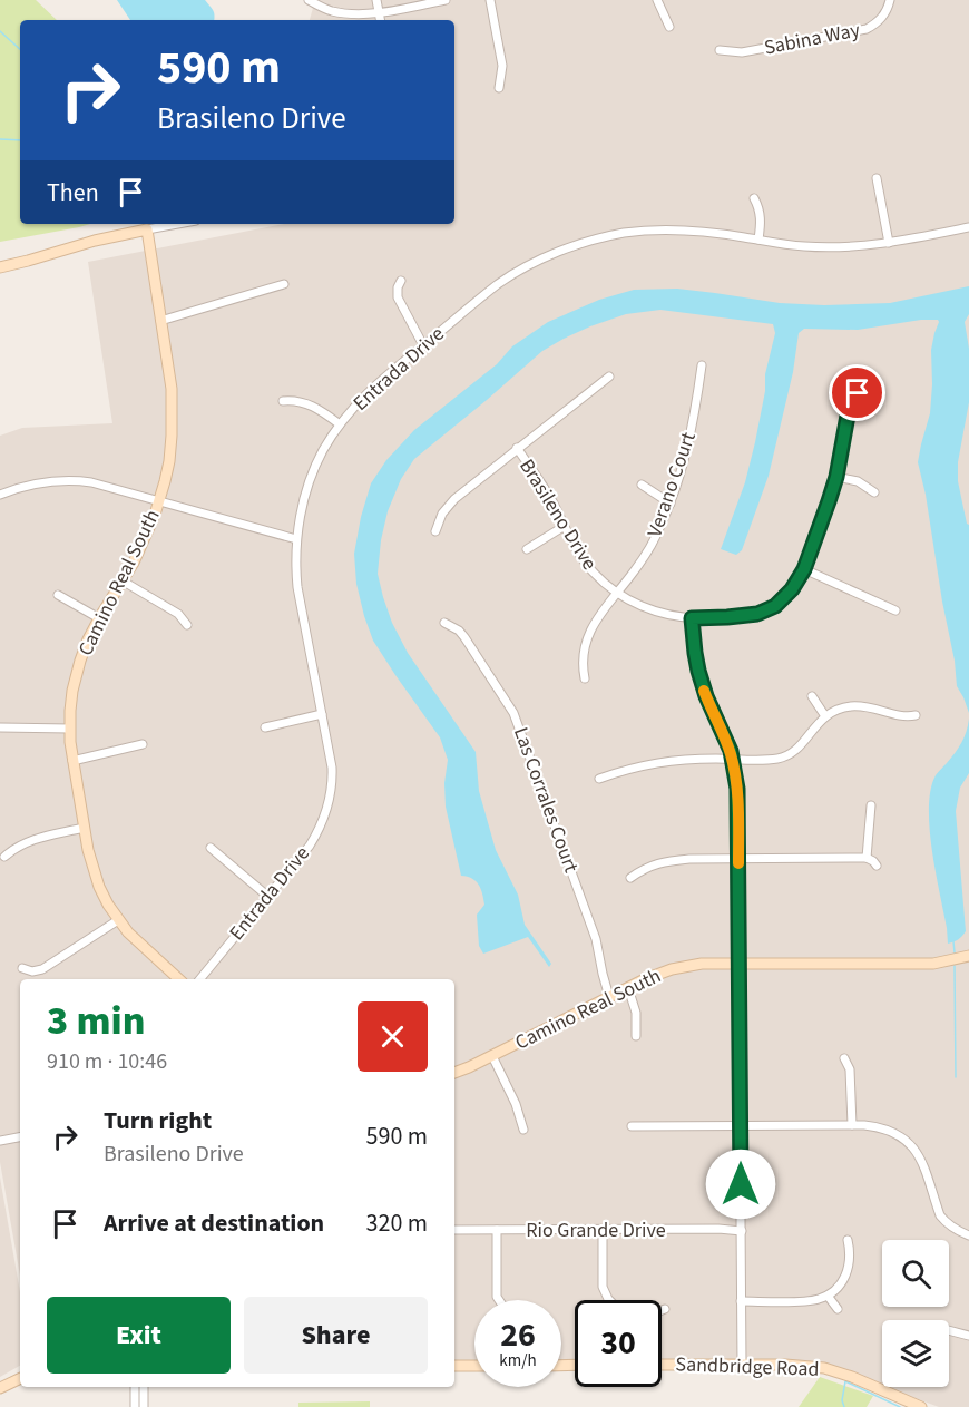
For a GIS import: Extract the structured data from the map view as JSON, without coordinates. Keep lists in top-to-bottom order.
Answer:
{
  "streets": {
    "street": [
      "Sabina Way",
      "Entrada Drive",
      "Verano Court",
      "Brasileno Drive",
      "Camino Real South",
      "Las Corrales Court",
      "Rio Grande Drive",
      "Sandbridge Road"
    ]
  },
  "crossings": [
    ["Verano Court", "Brasileno Drive"],
    ["Camino Real South", "Las Corrales Court"]
  ],
  "page": {
    "turn": ["590 m", "Brasileno Drive"],
    "then": "Then",
    "heading": ["3 min", "910 m · 10:46"],
    "list": [
      {
        "name": "Turn right",
        "note": "Brasileno Drive",
        "value": "590 m"
      },
      {
        "name": "Arrive at destination",
        "value": "320 m"
      }
    ],
    "buttons": ["Exit", "Share"],
    "speed": "26 km/h",
    "limit": "30"
  }
}
